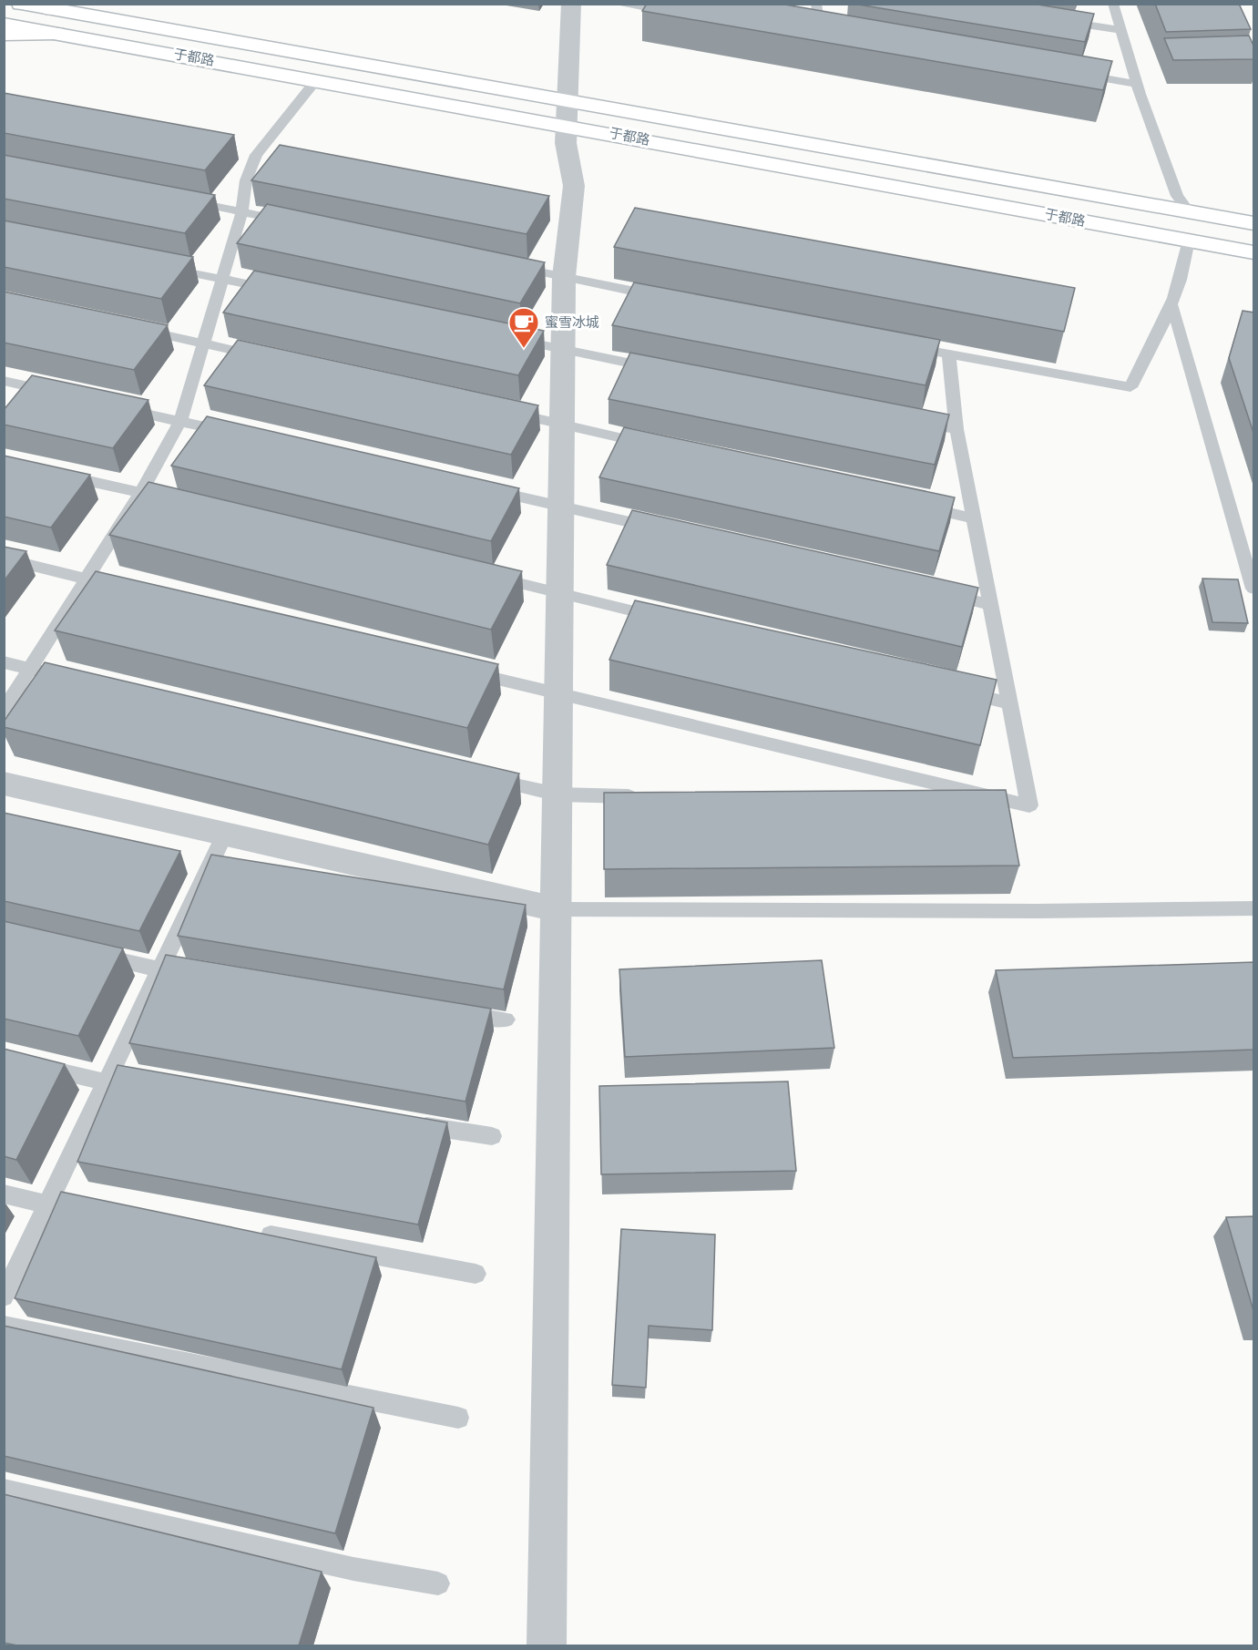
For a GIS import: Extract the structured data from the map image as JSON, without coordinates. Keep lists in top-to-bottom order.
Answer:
{
  "streets": {
    "main road": ["于都路"]
  },
  "places": {
    "cafe": ["蜜雪冰城"]
  }
}
